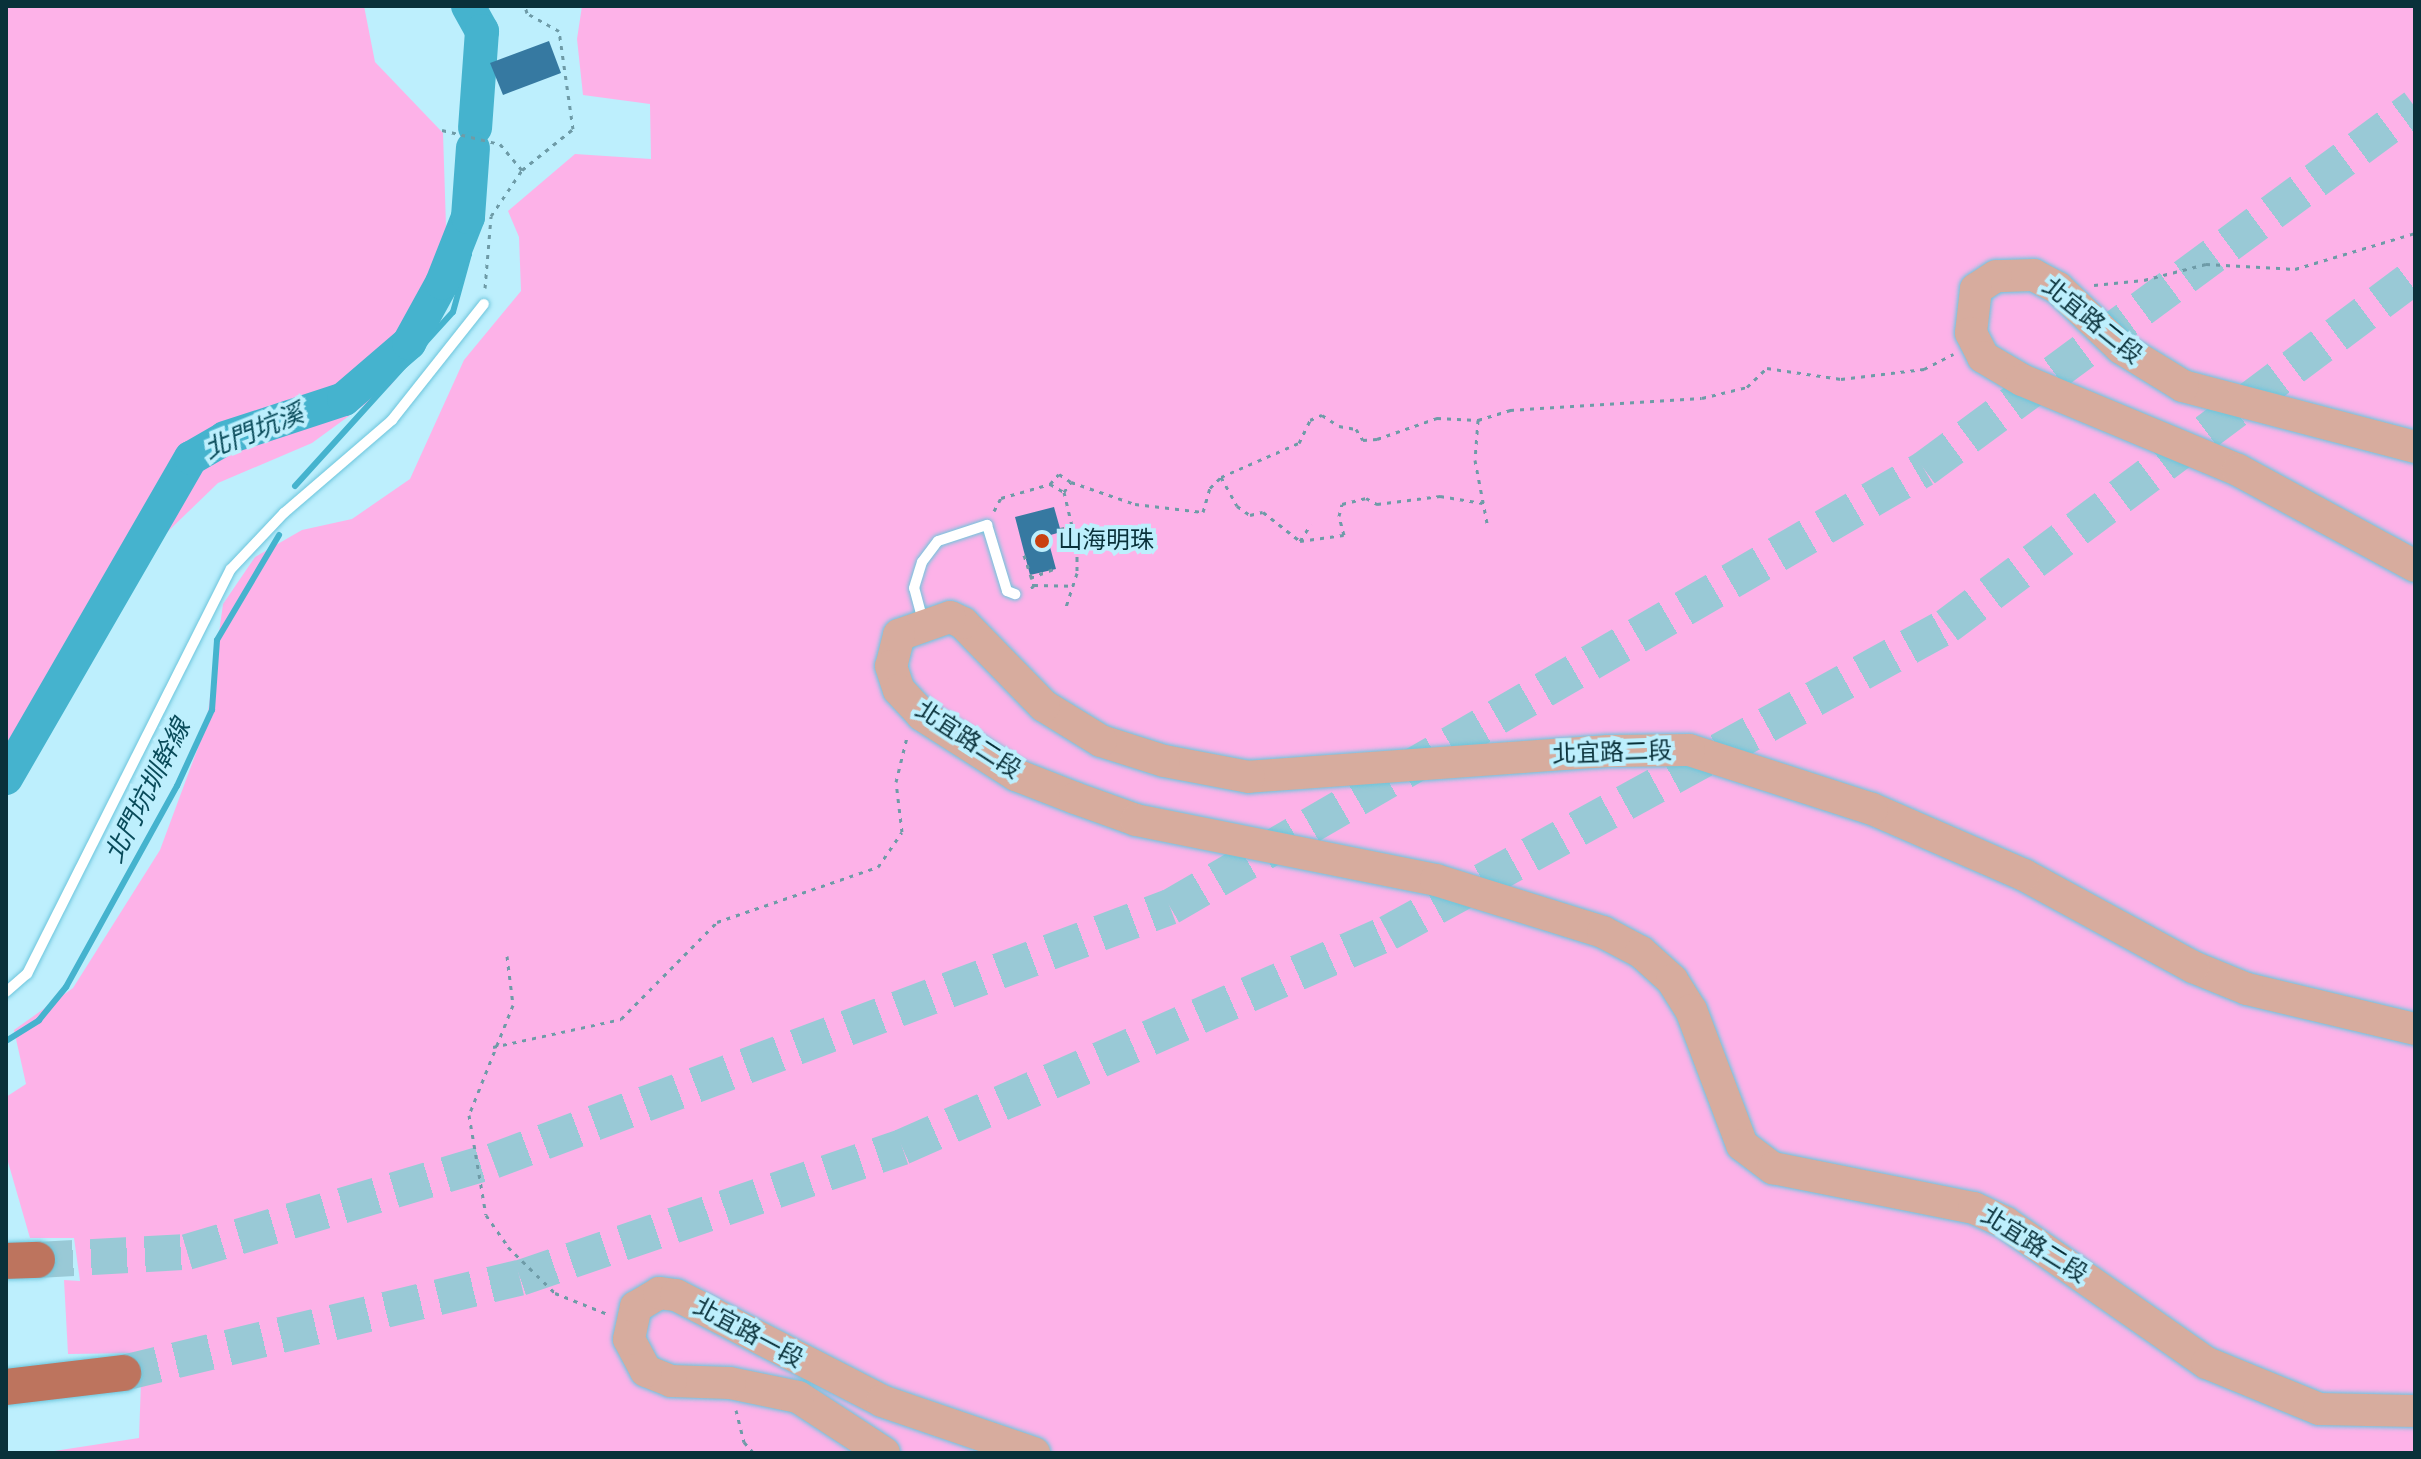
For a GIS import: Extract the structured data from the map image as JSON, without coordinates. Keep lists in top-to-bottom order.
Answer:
{
  "streets": {
    "main road": ["北宜路二段", "北宜路一段"]
  },
  "water": ["北門坑溪", "北門坑圳幹線"],
  "places": ["山海明珠"]
}
